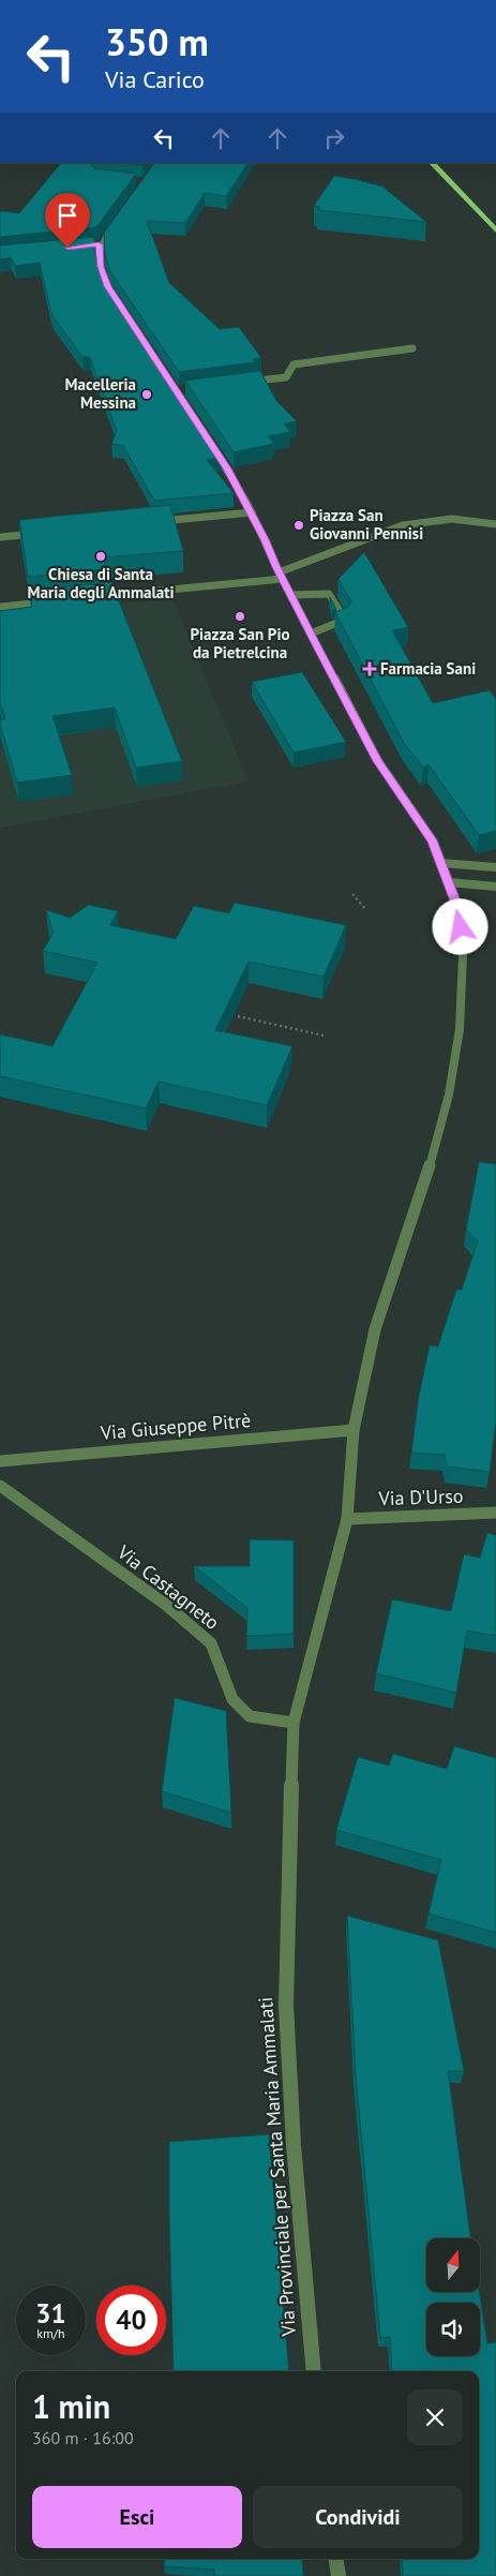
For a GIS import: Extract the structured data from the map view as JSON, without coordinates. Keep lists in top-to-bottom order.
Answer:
{
  "streets": {
    "street": [
      "Via Giuseppe Pitrè",
      "Via D'Urso",
      "Via Castagneto",
      "Via Provinciale per Santa Maria Ammalati"
    ]
  },
  "crossings": [
    ["Via Giuseppe Pitrè", "Via Provinciale per Santa Maria Ammalati"],
    ["Via D'Urso", "Via Provinciale per Santa Maria Ammalati"],
    ["Via Castagneto", "Via Provinciale per Santa Maria Ammalati"]
  ],
  "places": {
    "other": [
      "Macelleria Messina",
      "Piazza San Giovanni Pennisi",
      "Chiesa di Santa Maria degli Ammalati",
      "Piazza San Pio da Pietrelcina"
    ],
    "health": ["Farmacia Sani"]
  },
  "north": "top",
  "page": {
    "turn": ["350 m", "Via Carico"],
    "speed": "31 km/h",
    "limit": "40",
    "heading": ["1 min", "360 m · 16:00"],
    "buttons": ["Esci", "Condividi"]
  }
}
